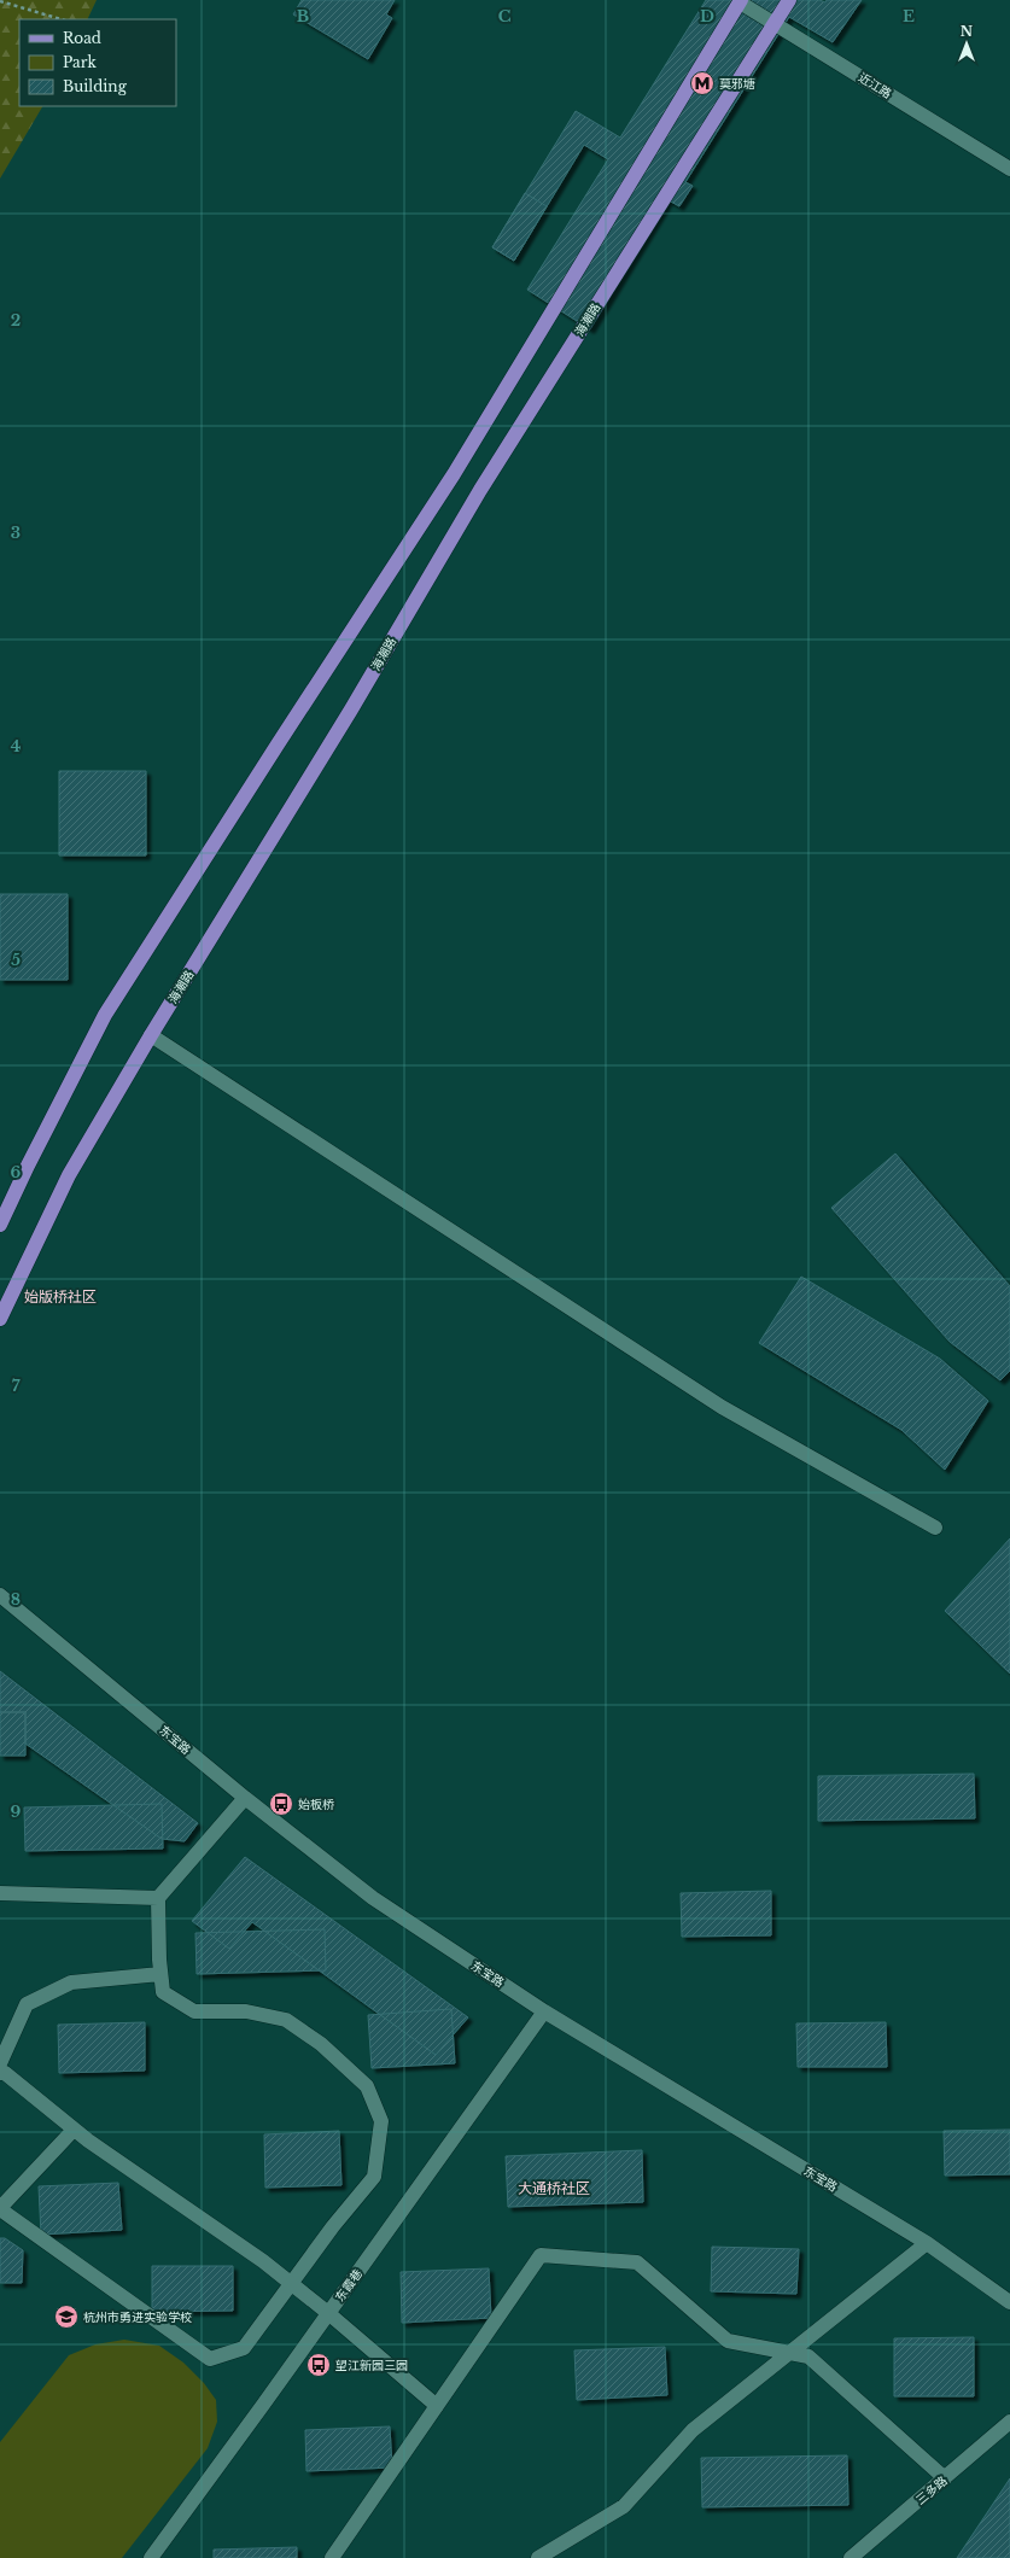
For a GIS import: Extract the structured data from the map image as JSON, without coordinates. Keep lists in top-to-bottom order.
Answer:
{
  "streets": {
    "main road": ["海潮路"],
    "street": [
      "近江路",
      "东宝路",
      "东霞巷",
      "三多路"
    ]
  },
  "crossings": [
    ["近江路", "海潮路"],
    ["东宝路", "东霞巷"]
  ],
  "districts": ["始版桥社区", "大通桥社区"],
  "places": {
    "metro station": ["莫邪塘"],
    "bus stop": ["始板桥", "望江新园三园"],
    "school or university": ["杭州市勇进实验学校"]
  },
  "legend": ["Road", "Park", "Building"],
  "north": "top",
  "grid": {
    "columns": [
      "B",
      "C",
      "D",
      "E"
    ],
    "rows": [
      "2",
      "3",
      "4",
      "5",
      "6",
      "7",
      "8",
      "9"
    ]
  }
}
